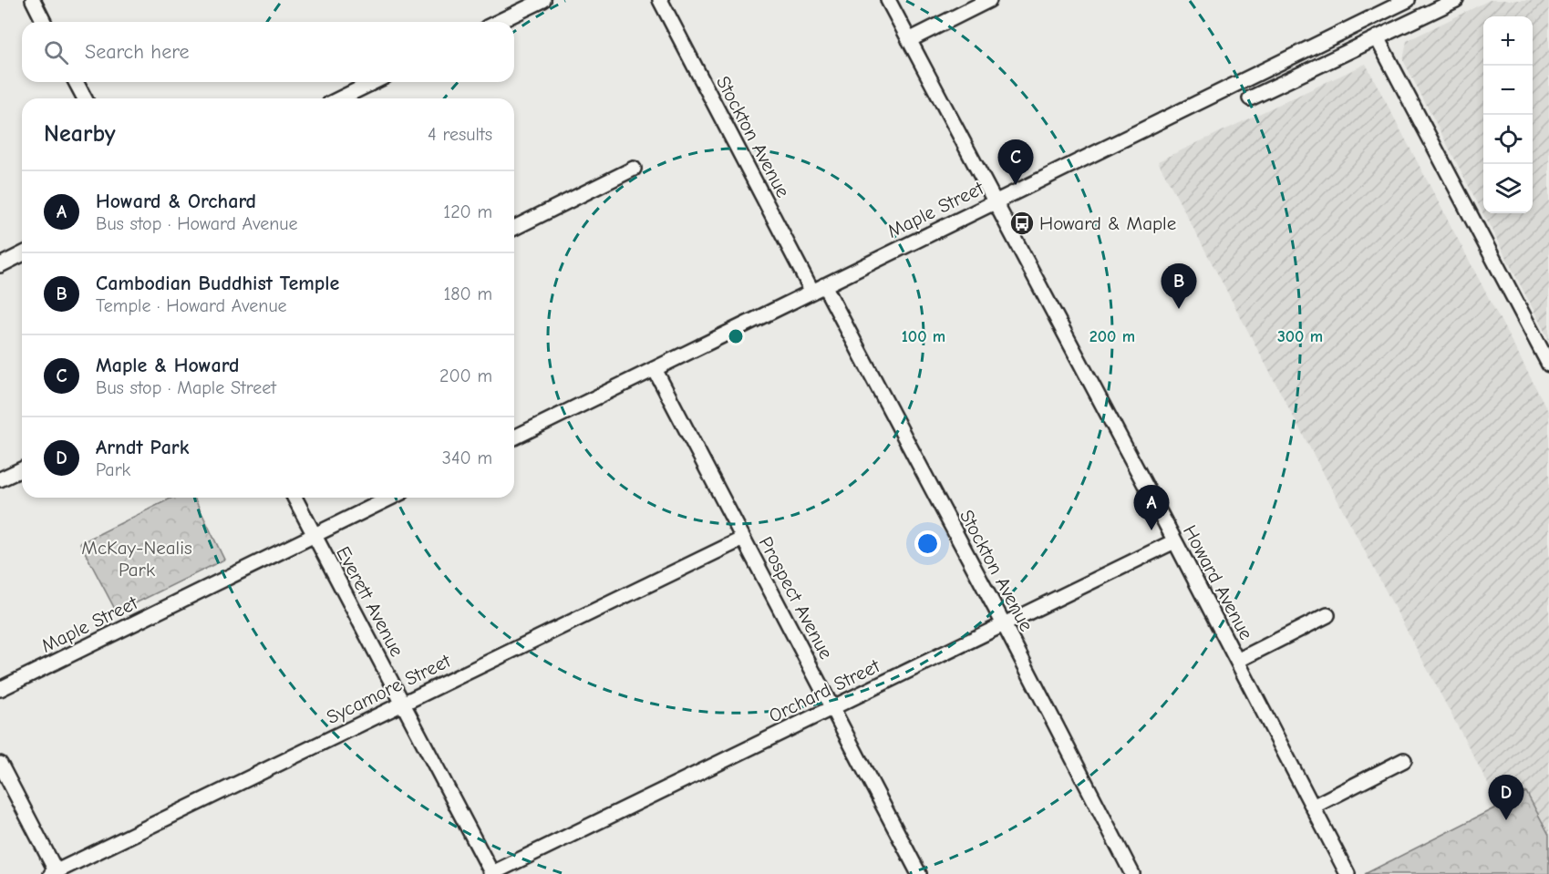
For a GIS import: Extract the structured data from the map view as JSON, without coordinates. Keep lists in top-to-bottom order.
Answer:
{
  "streets": {
    "street": [
      "Stockton Avenue",
      "Maple Street",
      "Howard Avenue",
      "Prospect Avenue",
      "Everett Avenue",
      "Sycamore Street",
      "Orchard Street"
    ]
  },
  "crossings": [
    ["Stockton Avenue", "Maple Street"],
    ["Stockton Avenue", "Orchard Street"],
    ["Maple Street", "Howard Avenue"],
    ["Maple Street", "Prospect Avenue"],
    ["Maple Street", "Everett Avenue"],
    ["Howard Avenue", "Orchard Street"],
    ["Prospect Avenue", "Sycamore Street"],
    ["Prospect Avenue", "Orchard Street"],
    ["Everett Avenue", "Sycamore Street"],
    ["Everett Avenue", "Orchard Street"]
  ],
  "parks": ["McKay-Nealis Park"],
  "places": {
    "bus stop": ["Howard & Maple"]
  },
  "page": {
    "map_buttons": ["+", "−"],
    "search": "Search here",
    "heading": ["Nearby", "4 results"],
    "pins": [
      "C",
      "B",
      "A",
      "D"
    ],
    "list": [
      {
        "mark": "A",
        "name": "Howard & Orchard",
        "note": "Bus stop · Howard Avenue",
        "value": "120 m"
      },
      {
        "mark": "B",
        "name": "Cambodian Buddhist Temple",
        "note": "Temple · Howard Avenue",
        "value": "180 m"
      },
      {
        "mark": "C",
        "name": "Maple & Howard",
        "note": "Bus stop · Maple Street",
        "value": "200 m"
      },
      {
        "mark": "D",
        "name": "Arndt Park",
        "note": "Park",
        "value": "340 m"
      }
    ]
  },
  "rings": ["100 m", "200 m", "300 m"]
}
